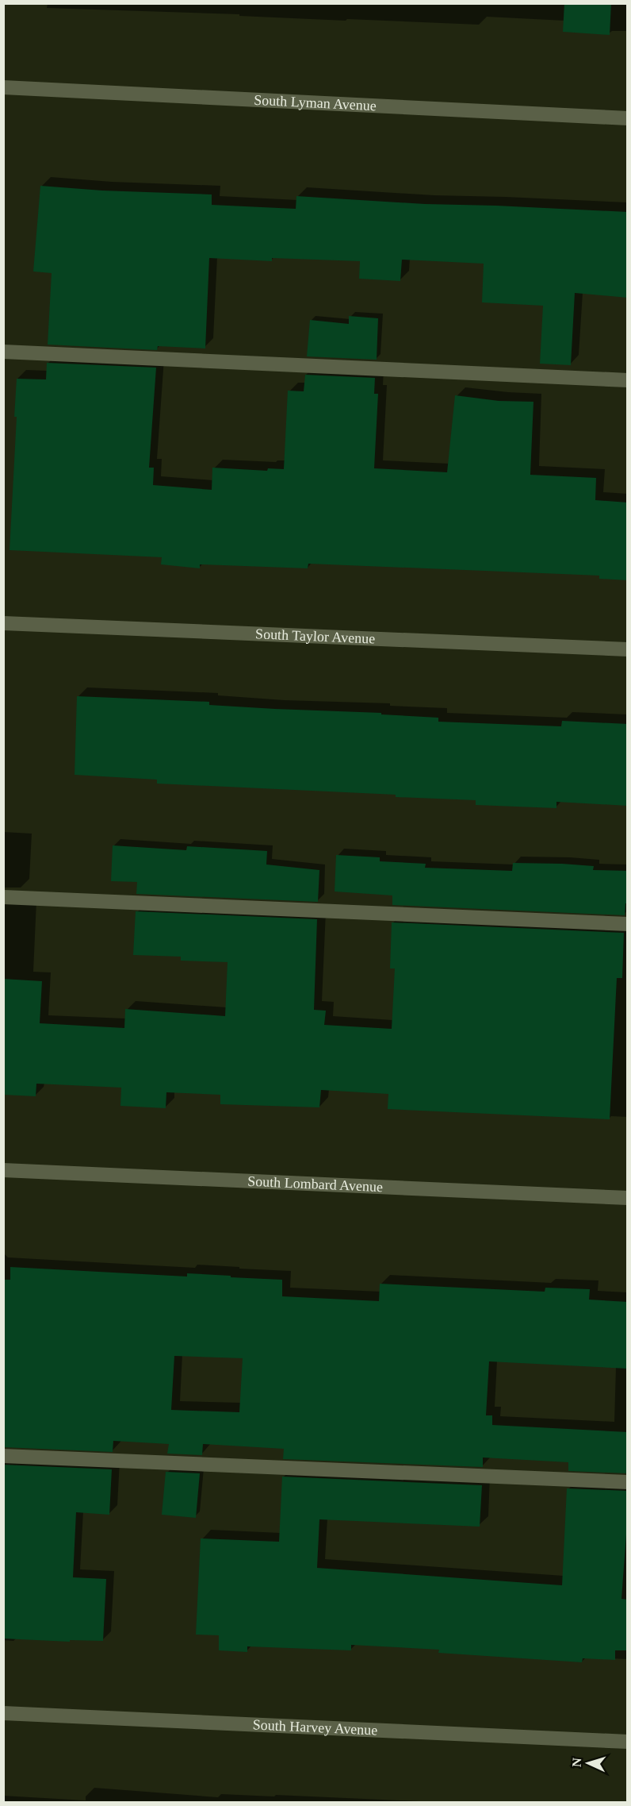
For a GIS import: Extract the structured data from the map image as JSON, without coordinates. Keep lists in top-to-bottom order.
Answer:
{
  "streets": {
    "street": [
      "South Lyman Avenue",
      "South Taylor Avenue",
      "South Lombard Avenue",
      "South Harvey Avenue"
    ]
  },
  "north": "left"
}
